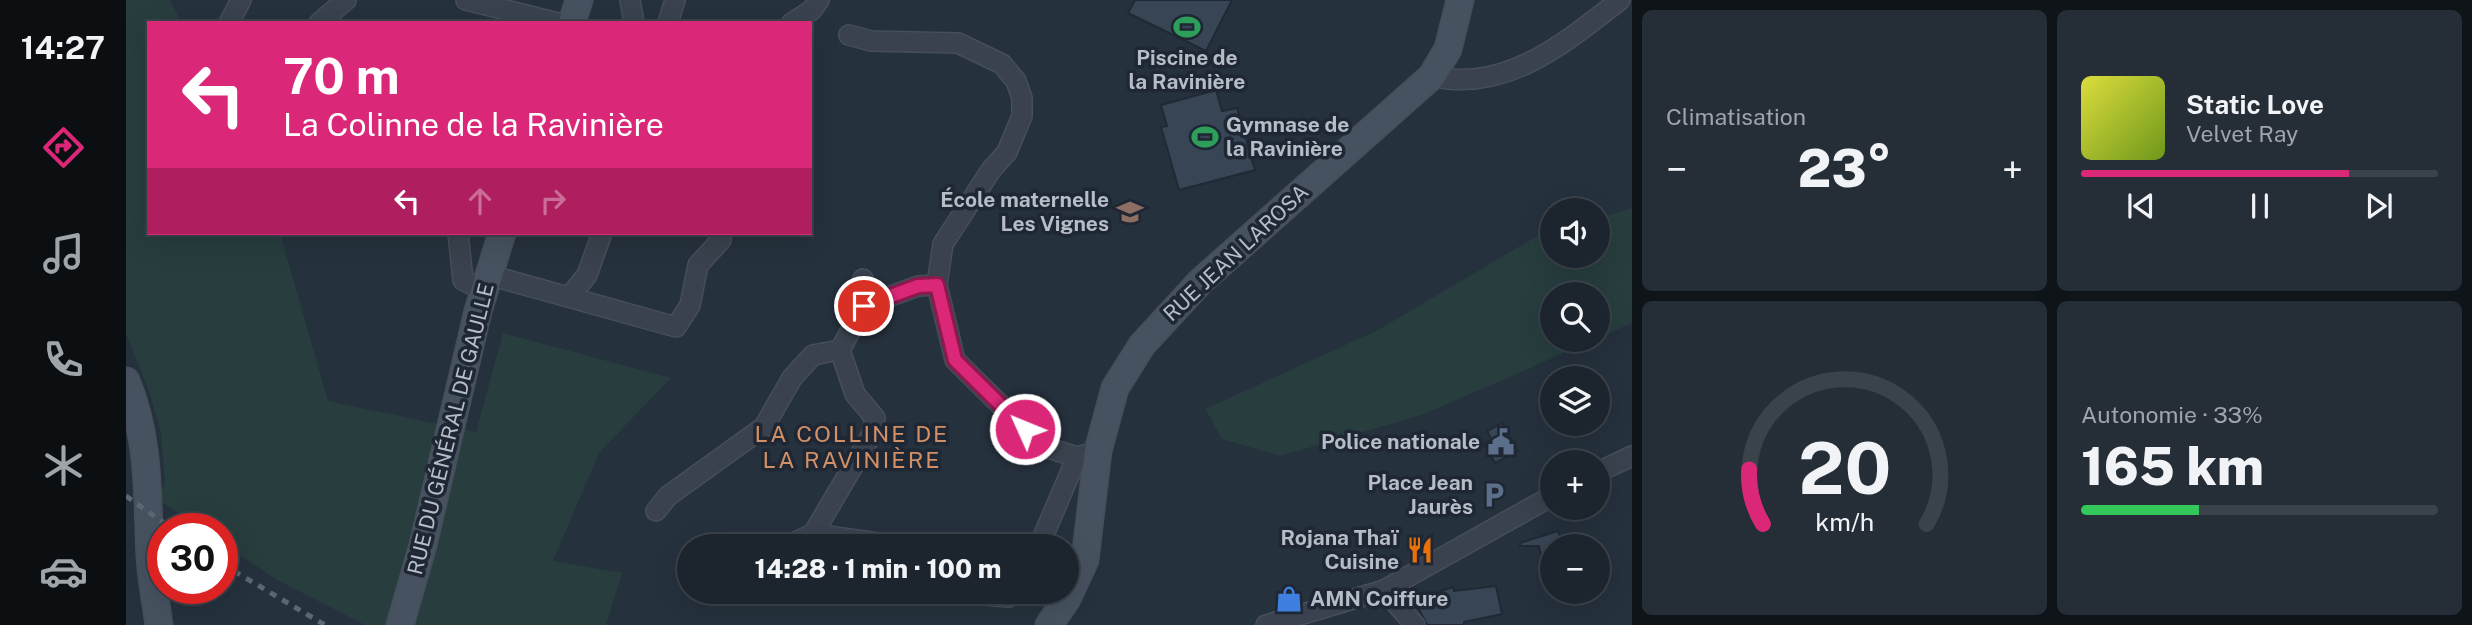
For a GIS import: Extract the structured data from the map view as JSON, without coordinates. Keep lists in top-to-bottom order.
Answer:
{
  "streets": {
    "street": ["RUE JEAN LAROSA", "RUE DU GÉNÉRAL DE GAULLE"]
  },
  "districts": ["LA COLLINE DE LA RAVINIÈRE"],
  "places": {
    "sports": ["Piscine de la Ravinière", "Gymnase de la Ravinière"],
    "school or university": ["École maternelle Les Vignes"],
    "public building": ["Police nationale"],
    "parking": ["Place Jean Jaurès"],
    "restaurant": ["Rojana Thaï Cuisine"],
    "shop": ["AMN Coiffure"]
  },
  "page": {
    "tabs": "14:27",
    "tile": [
      "Climatisation",
      ["Autonomie · 33%", "165 km"]
    ],
    "turn": ["70 m", "La Colinne de la Ravinière"],
    "song": ["Static Love", "Velvet Ray"],
    "heat": ["−", "23°", "+"],
    "map_buttons": ["+", "−"],
    "limit": "30",
    "trip": "14:28 · 1 min · 100 m",
    "gauge": ["20", "km/h"]
  }
}
